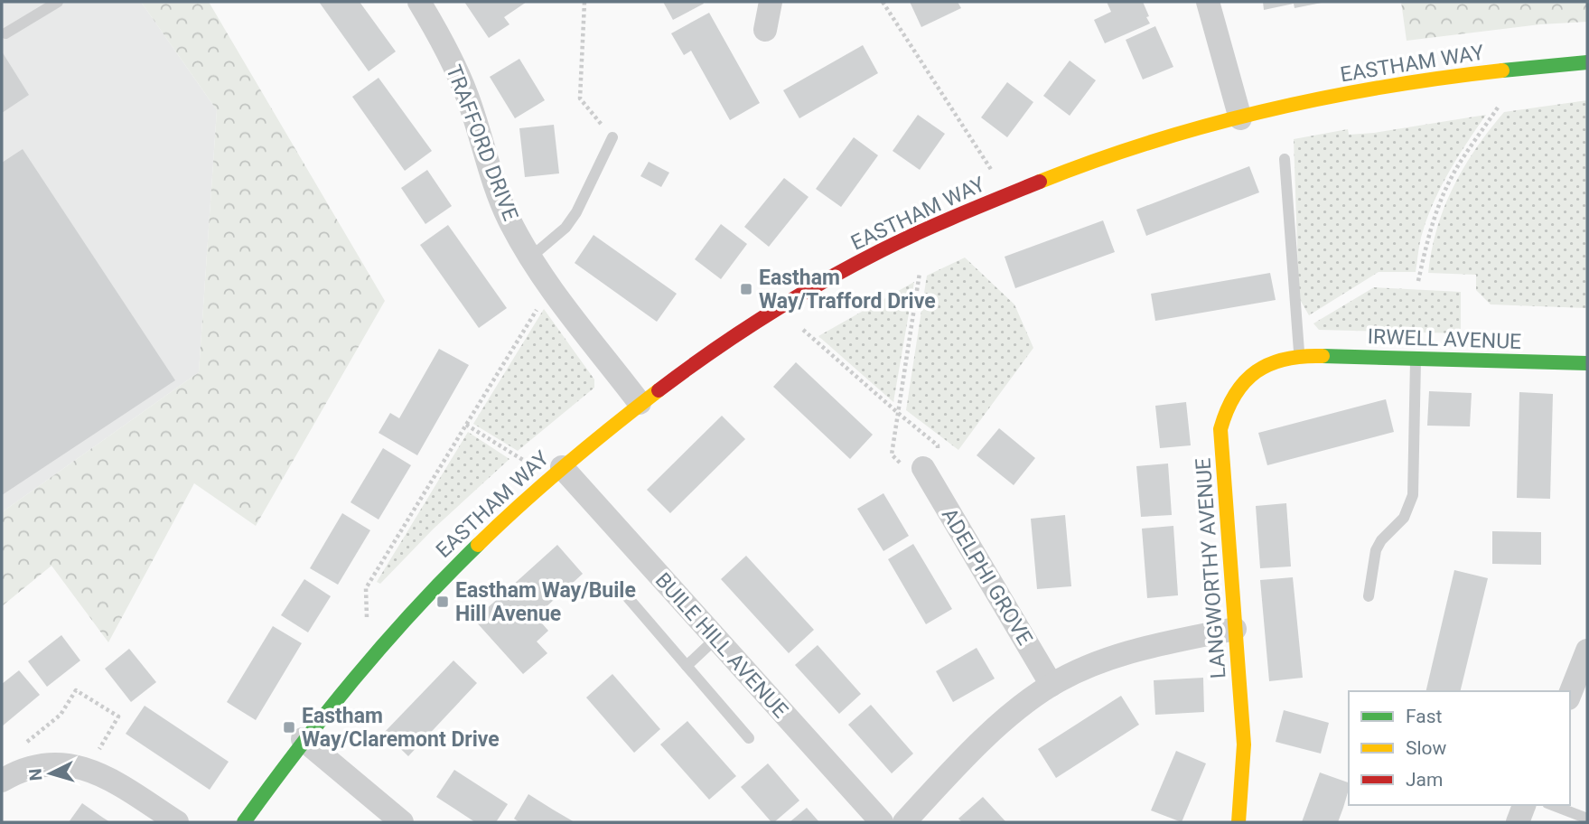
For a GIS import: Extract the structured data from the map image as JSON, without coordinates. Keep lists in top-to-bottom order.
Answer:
{
  "streets": {
    "street": [
      "EASTHAM WAY",
      "TRAFFORD DRIVE",
      "IRWELL AVENUE",
      "LANGWORTHY AVENUE",
      "ADELPHI GROVE",
      "BUILE HILL AVENUE"
    ]
  },
  "crossings": [
    ["EASTHAM WAY", "TRAFFORD DRIVE"],
    ["EASTHAM WAY", "BUILE HILL AVENUE"],
    ["IRWELL AVENUE", "LANGWORTHY AVENUE"]
  ],
  "places": {
    "transit": ["Eastham Way/Trafford Drive", "Eastham Way/Buile Hill Avenue", "Eastham Way/Claremont Drive"]
  },
  "legend": ["Fast", "Slow", "Jam"],
  "north": "left"
}
